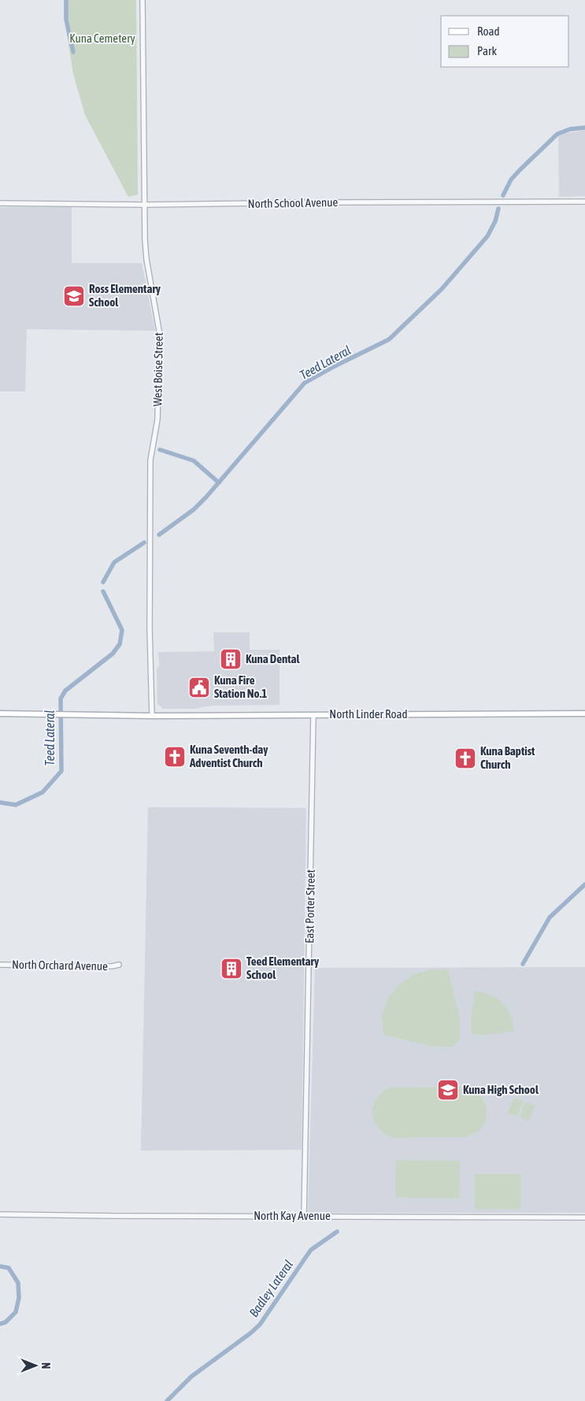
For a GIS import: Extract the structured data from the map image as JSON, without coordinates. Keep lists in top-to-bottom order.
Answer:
{
  "streets": {
    "main road": ["North Linder Road"],
    "street": [
      "North School Avenue",
      "West Boise Street",
      "East Porter Street",
      "North Orchard Avenue",
      "North Kay Avenue"
    ]
  },
  "crossings": [
    ["North School Avenue", "West Boise Street"],
    ["West Boise Street", "North Linder Road"],
    ["North Linder Road", "East Porter Street"],
    ["East Porter Street", "North Kay Avenue"]
  ],
  "water": ["Teed Lateral", "Badley Lateral"],
  "parks": ["Kuna Cemetery"],
  "places": {
    "school or university": ["Ross Elementary School", "Kuna High School"],
    "building": ["Kuna Dental", "Teed Elementary School"],
    "public building": ["Kuna Fire Station No.1"],
    "church": ["Kuna Seventh-day Adventist Church", "Kuna Baptist Church"]
  },
  "legend": ["Road", "Park"],
  "north": "right"
}
